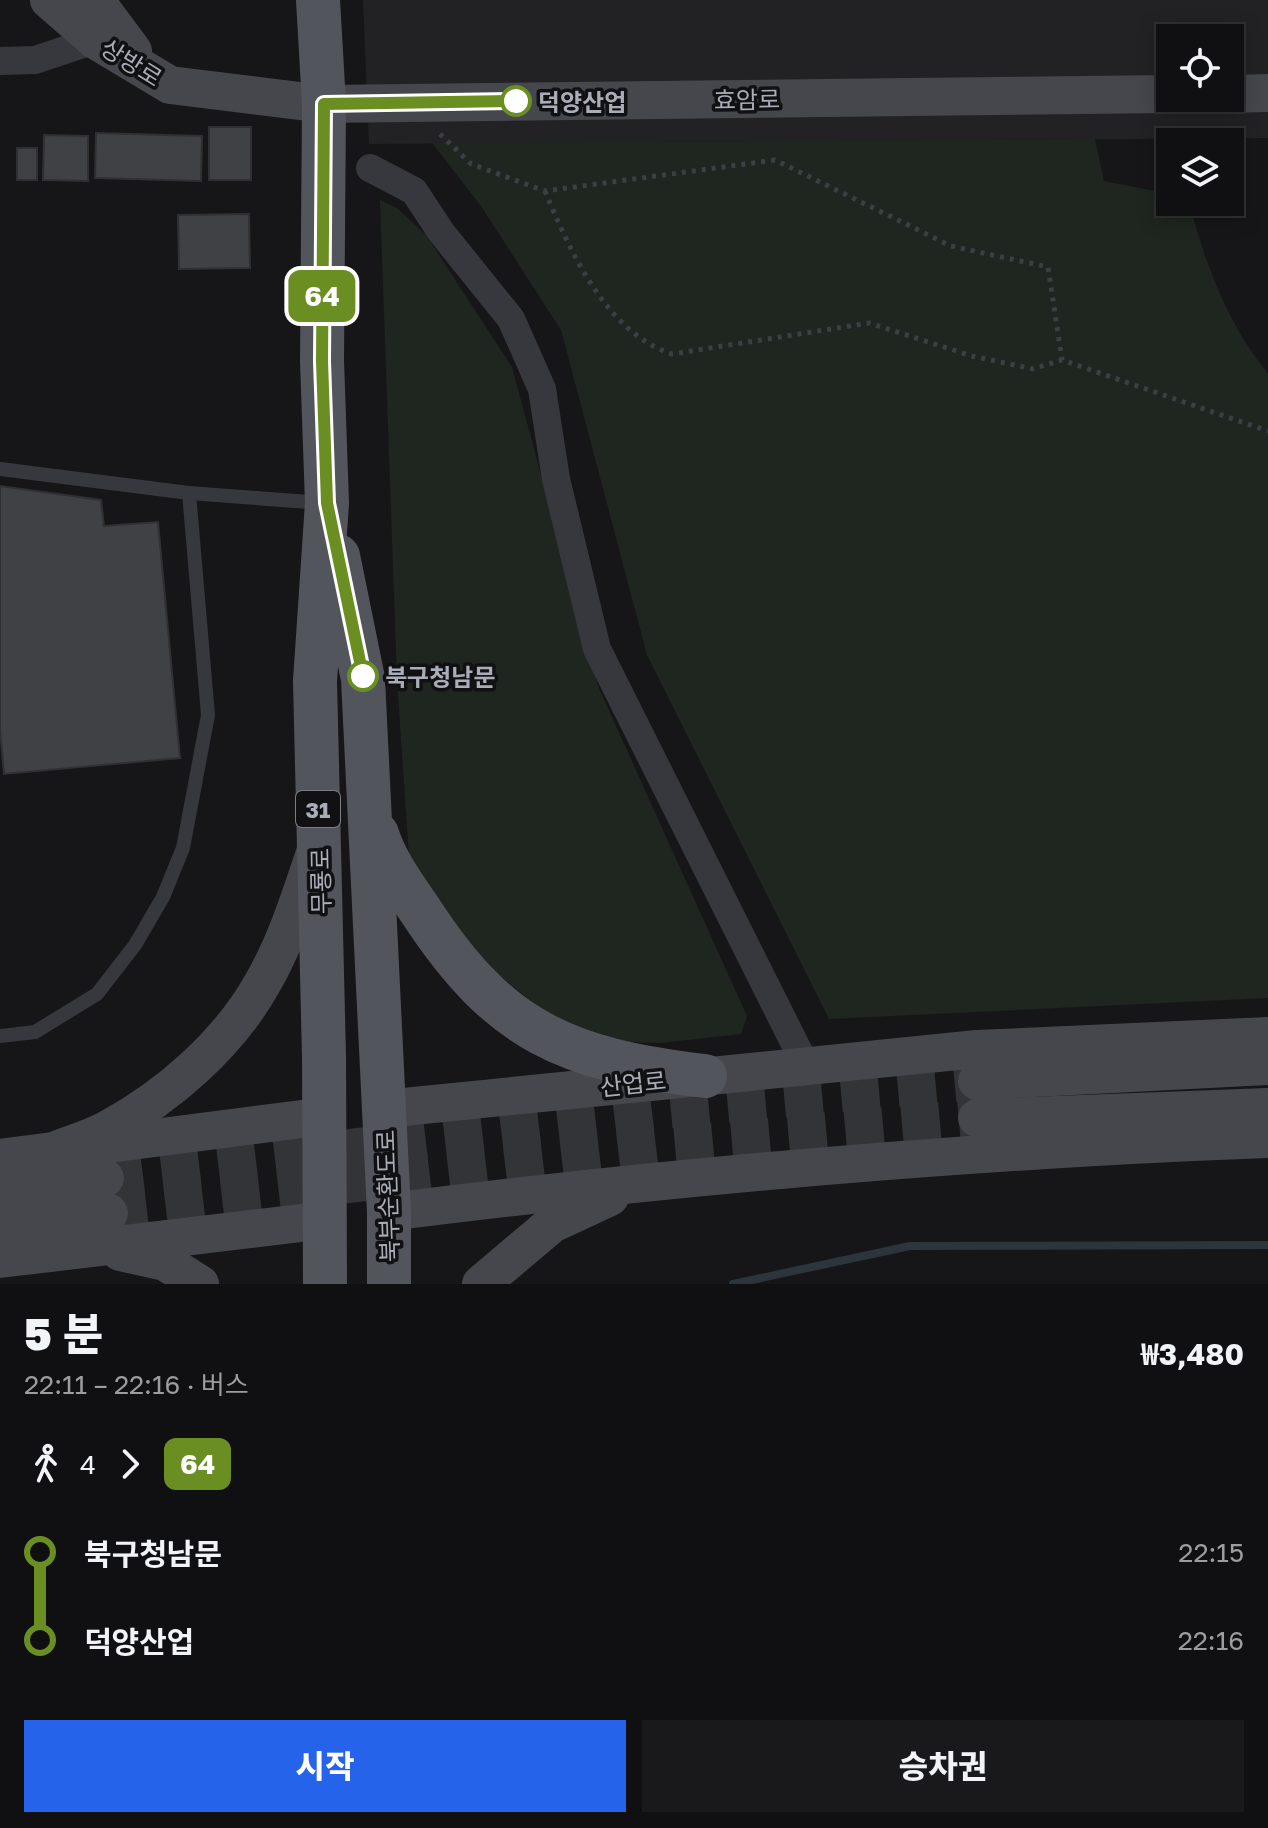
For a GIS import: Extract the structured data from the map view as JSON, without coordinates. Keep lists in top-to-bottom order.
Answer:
{
  "streets": {
    "main road": [
      "상방로",
      "효암로",
      "31",
      "무룡로",
      "산업로",
      "북부순환도로"
    ]
  },
  "crossings": [
    ["상방로", "효암로"],
    ["상방로", "무룡로"],
    ["효암로", "무룡로"],
    ["31", "무룡로"],
    ["31", "산업로"],
    ["무룡로", "산업로"],
    ["무룡로", "북부순환도로"],
    ["산업로", "북부순환도로"]
  ],
  "places": ["덕양산업", "북구청남문"],
  "lines": ["bus line 64"],
  "page": {
    "on_map": "64",
    "heading": ["5 분", "22:11 – 22:16 · 버스", "₩3,480"],
    "legs": ["4", "64"],
    "list": [
      {
        "name": "북구청남문",
        "value": "22:15"
      },
      {
        "name": "덕양산업",
        "value": "22:16"
      }
    ],
    "buttons": ["시작", "승차권"]
  }
}
